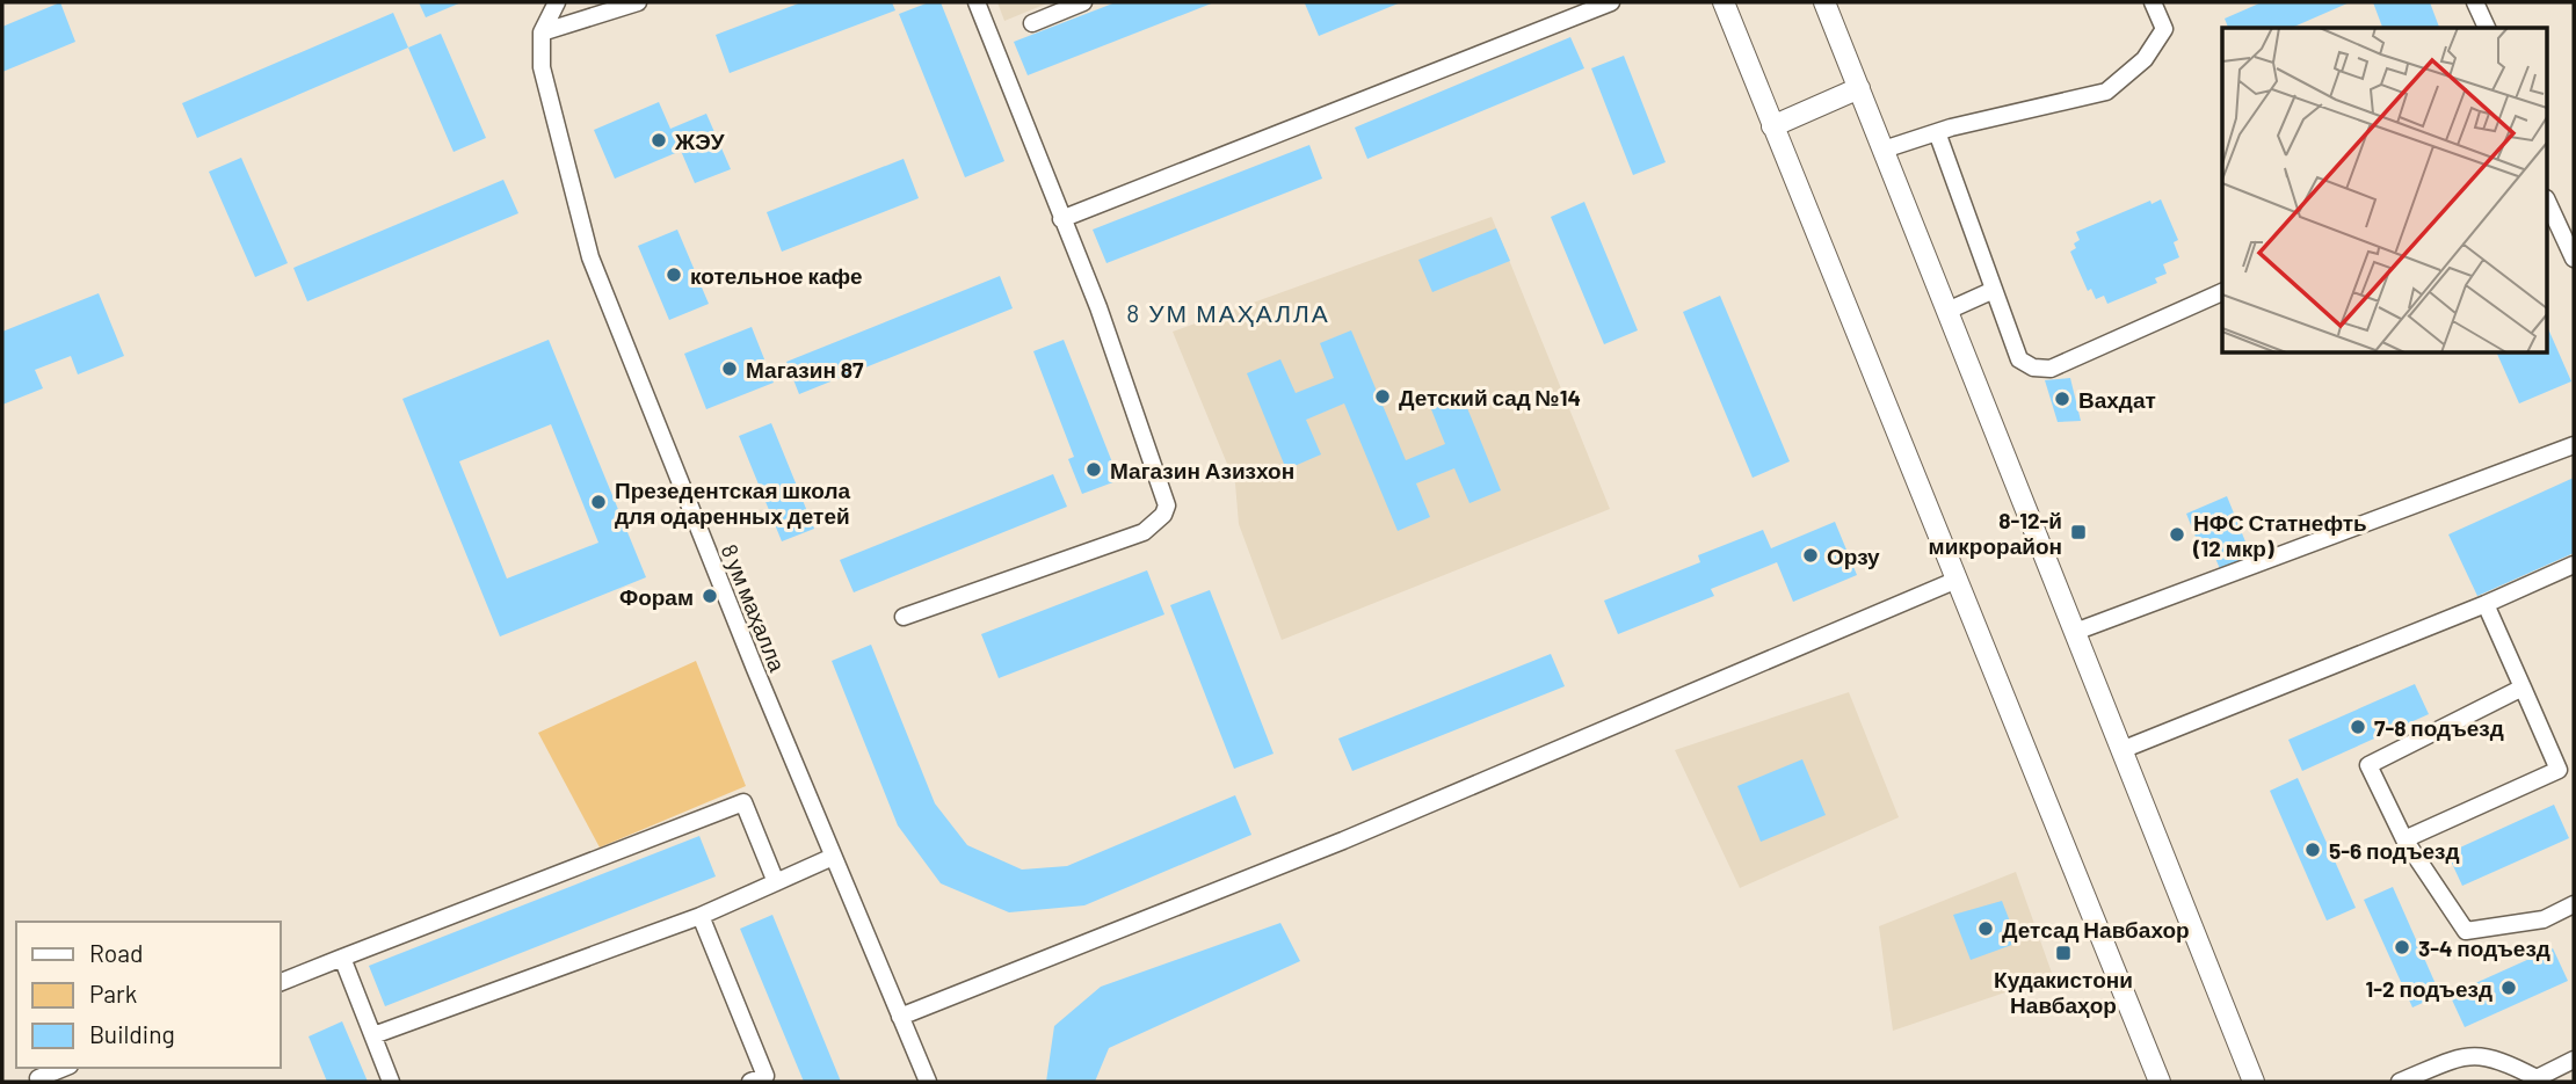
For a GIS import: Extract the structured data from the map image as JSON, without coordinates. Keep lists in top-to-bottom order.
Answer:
{
  "streets": {
    "street": ["8 ум маҳалла"]
  },
  "districts": ["8 УМ МАҲАЛЛА"],
  "places": {
    "other": [
      "ЖЭУ",
      "котельное кафе",
      "Магазин 87",
      "Детский сад №14",
      "Вахдат",
      "Магазин Азизхон",
      "Презедентская школа для одаренных детей",
      "НФС Статнефть (12 мкр)",
      "Орзу",
      "Форам",
      "7-8 подъезд",
      "5-6 подъезд",
      "Детсад Навбахор",
      "3-4 подъезд",
      "1-2 подъезд"
    ],
    "transit": ["8-12-й микрорайон", "Кудакистони Навбаҳор"]
  },
  "legend": ["Road", "Park", "Building"]
}
